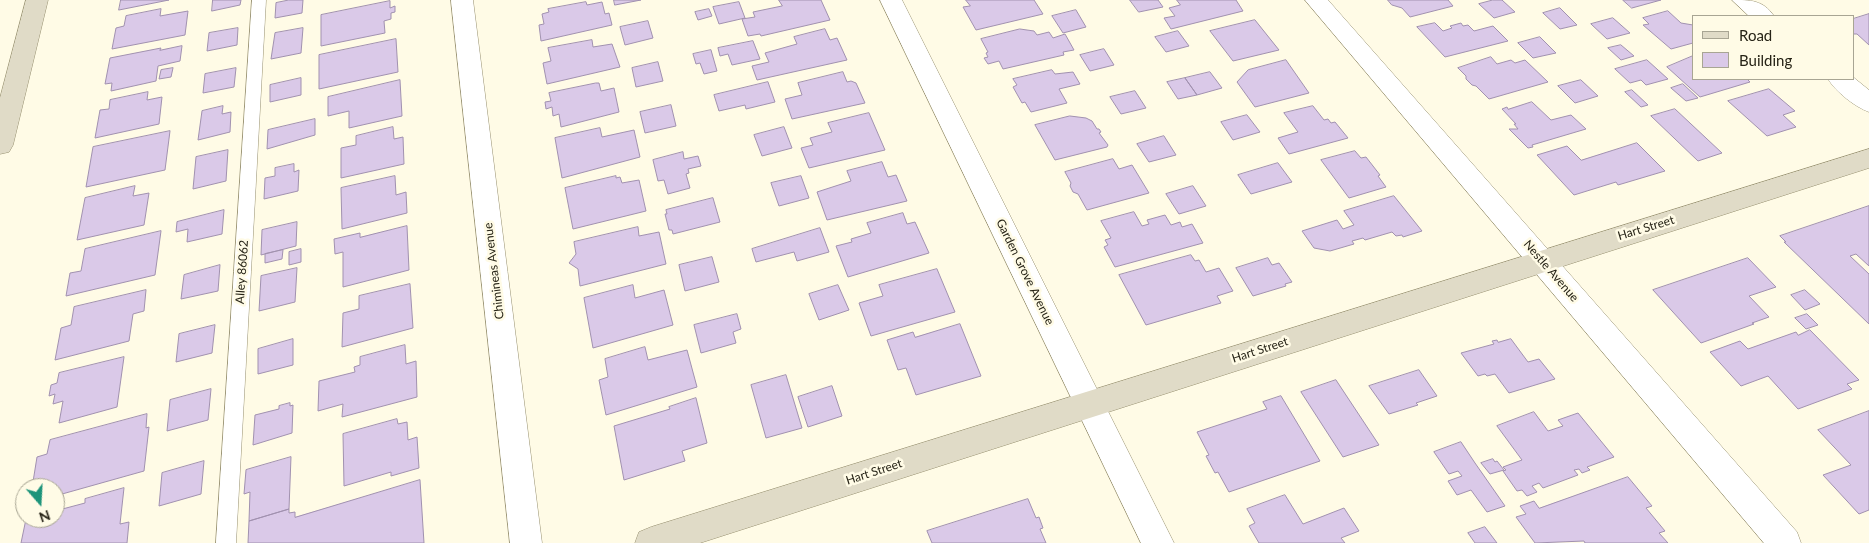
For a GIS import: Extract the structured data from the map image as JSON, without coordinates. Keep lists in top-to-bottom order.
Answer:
{
  "streets": {
    "street": [
      "Hart Street",
      "Chimineas Avenue",
      "Nestle Avenue",
      "Garden Grove Avenue"
    ],
    "lane": ["Alley 86062"]
  },
  "crossings": [
    ["Hart Street", "Nestle Avenue"],
    ["Hart Street", "Garden Grove Avenue"]
  ],
  "legend": ["Road", "Building"],
  "north": "bottom"
}
